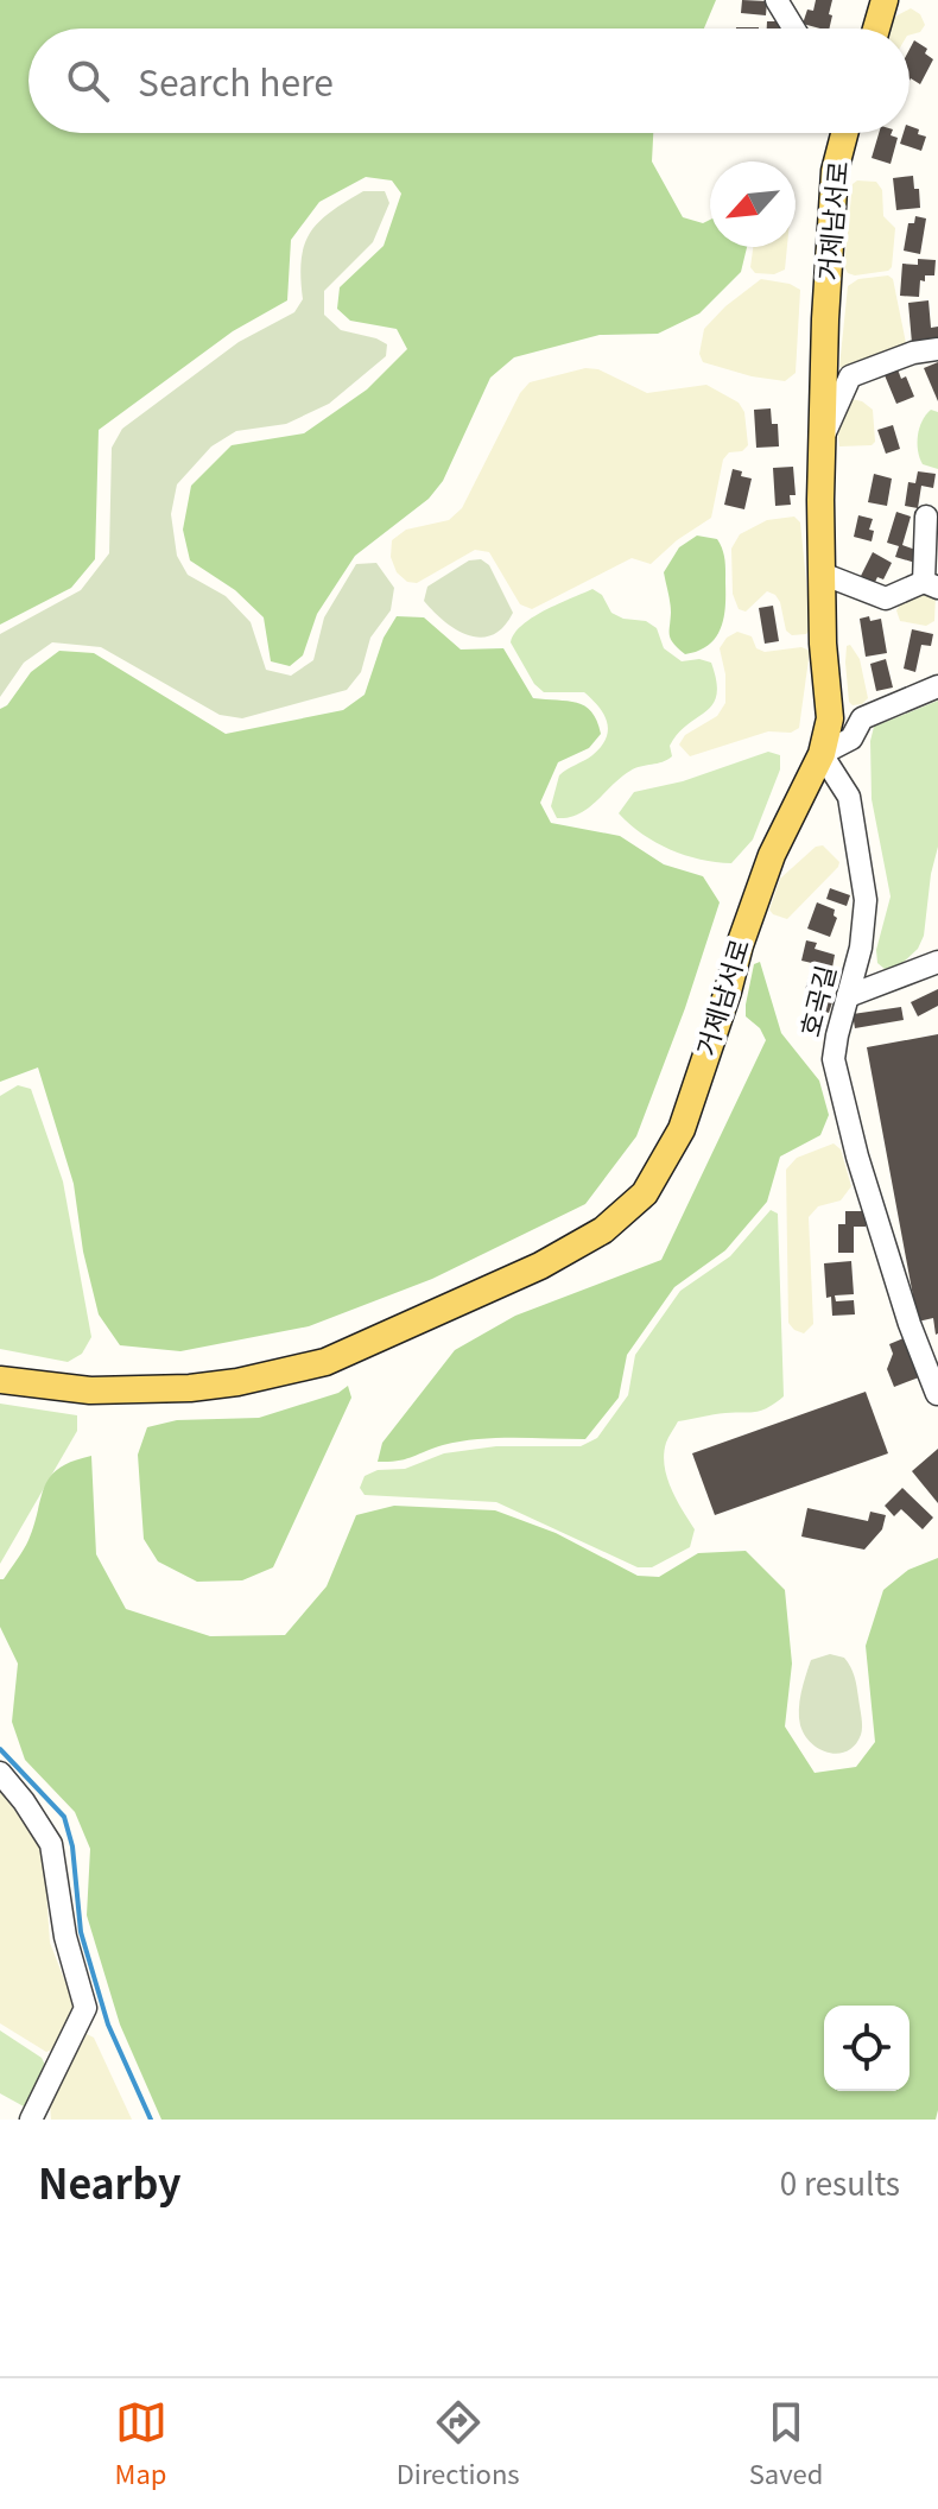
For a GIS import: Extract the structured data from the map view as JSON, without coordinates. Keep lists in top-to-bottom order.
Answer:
{
  "streets": {
    "main road": ["거제남서로"],
    "street": ["호곡길"]
  },
  "crossings": [
    ["거제남서로", "호곡길"]
  ],
  "north": "bottom left",
  "page": {
    "search": "Search here",
    "heading": ["Nearby", "0 results"],
    "nav": ["Map", "Directions", "Saved"]
  }
}
